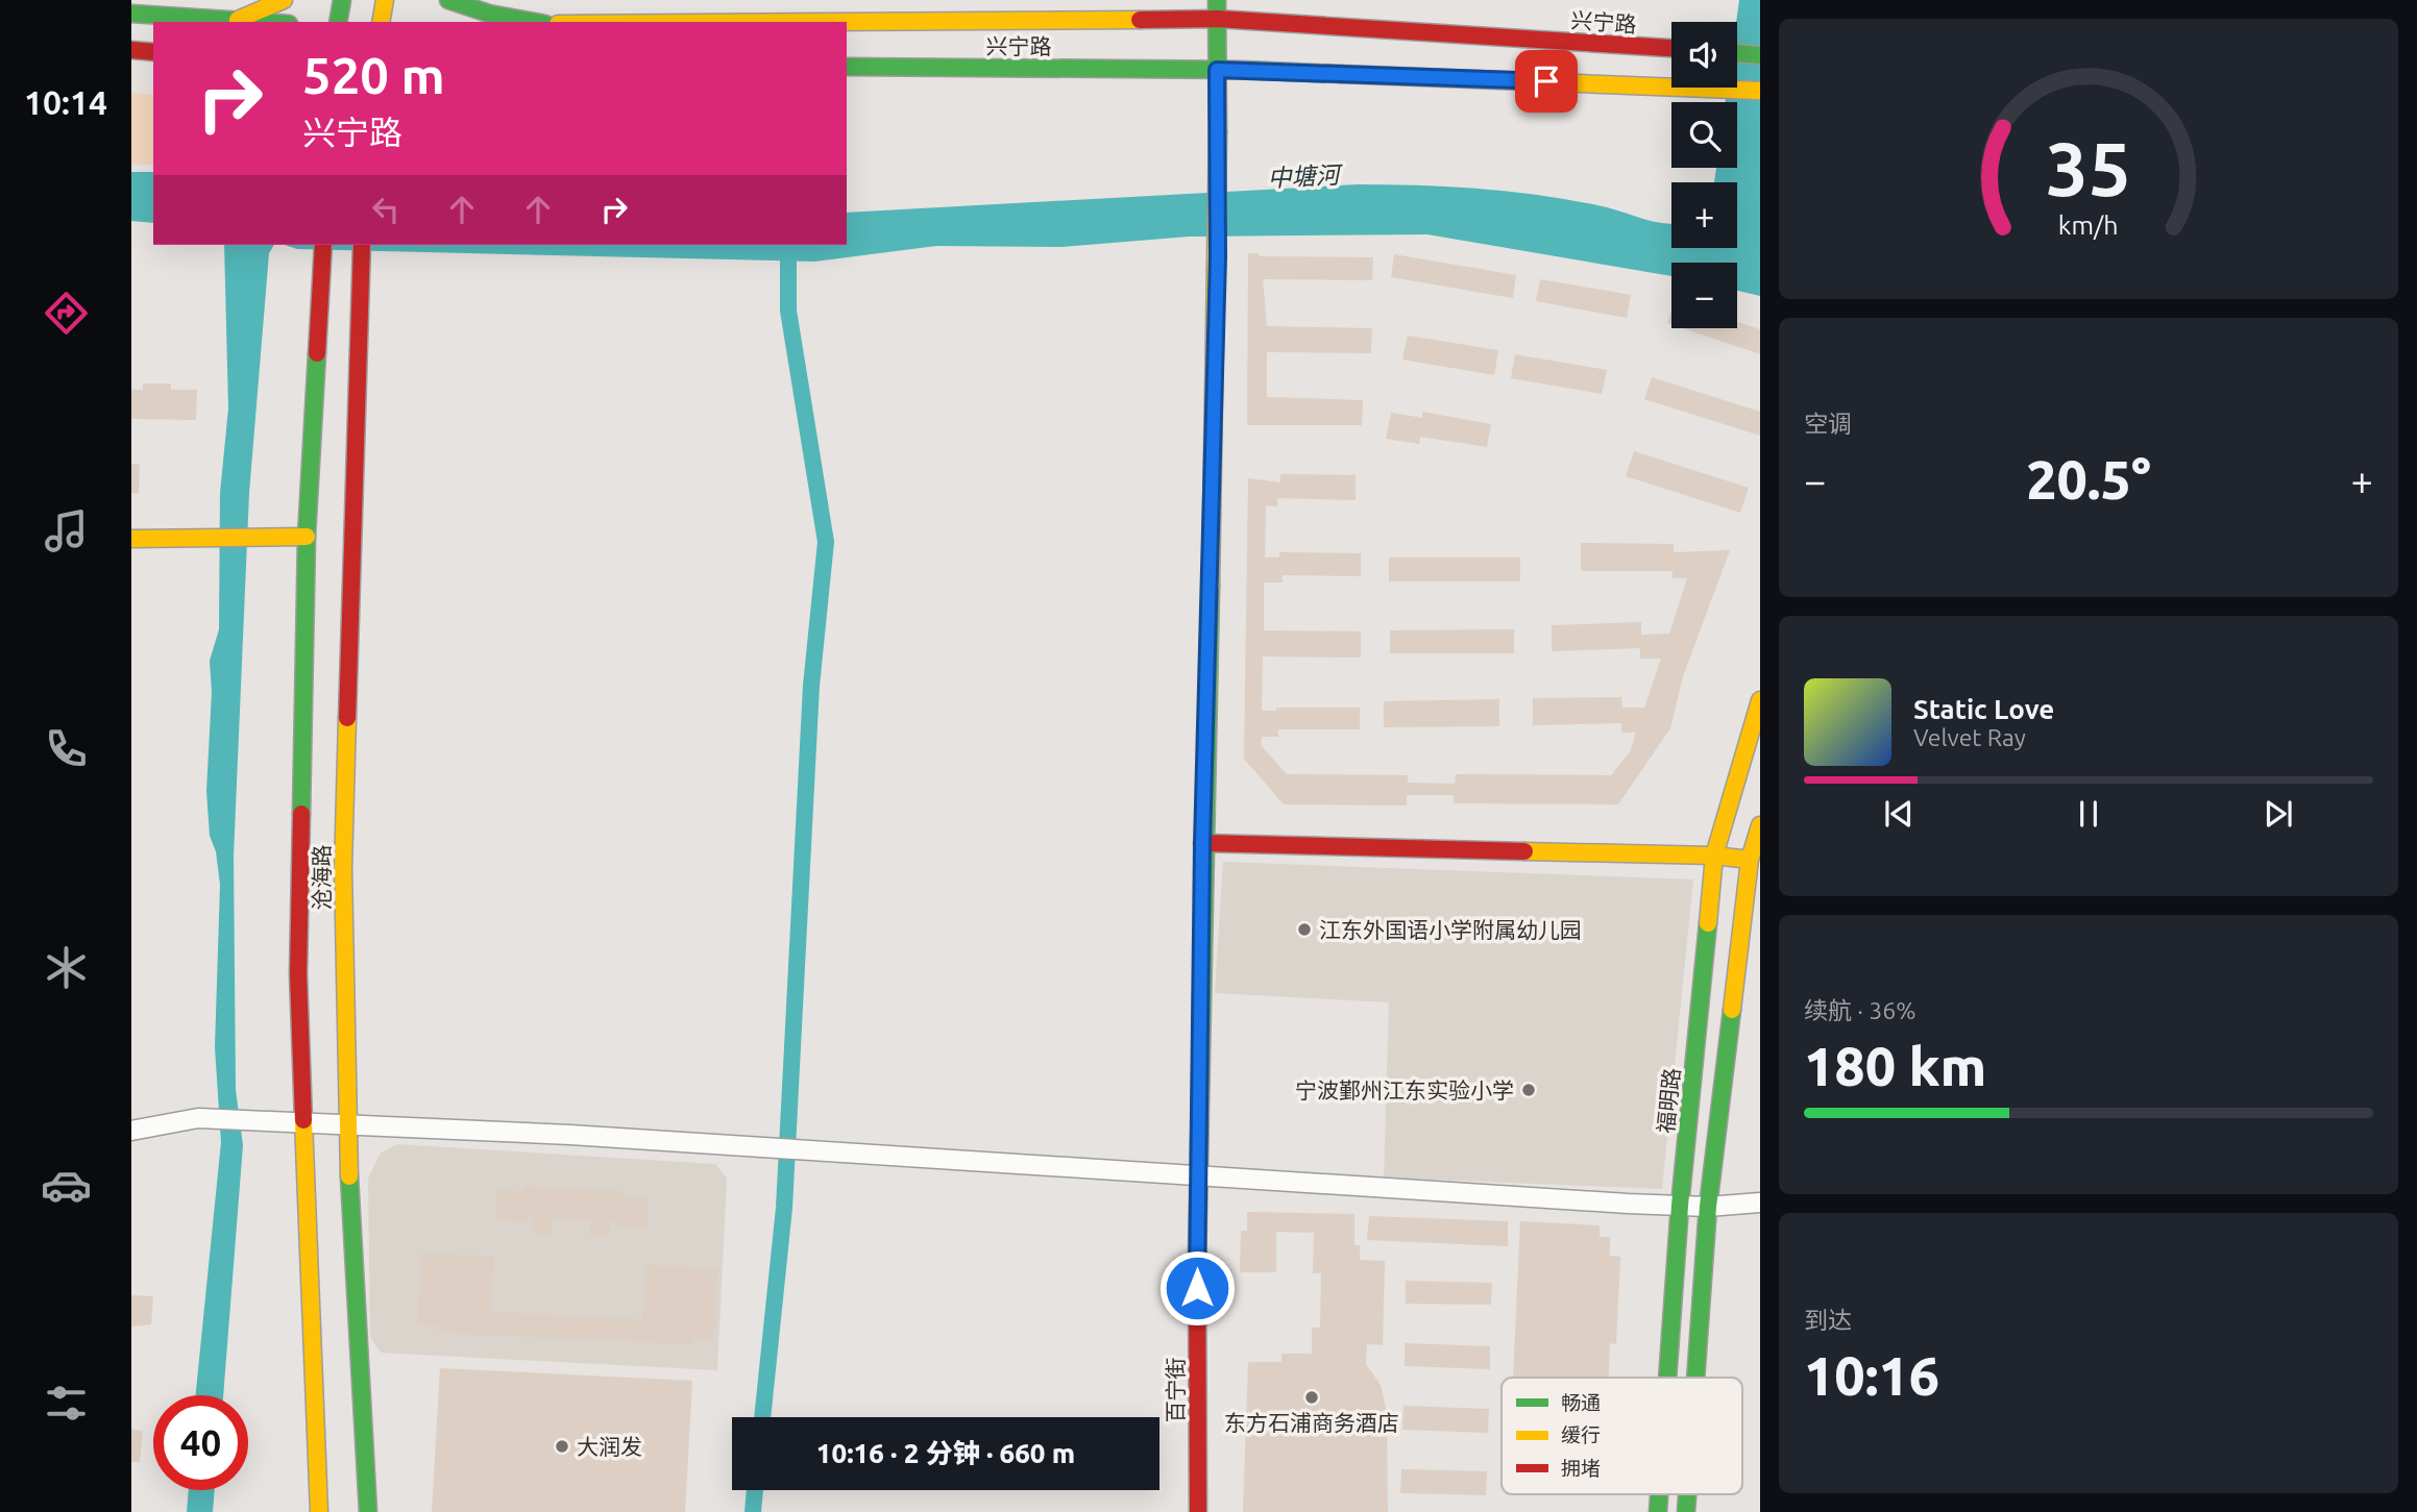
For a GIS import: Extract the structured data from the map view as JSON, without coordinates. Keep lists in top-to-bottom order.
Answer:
{
  "streets": {
    "main road": [
      "兴宁路",
      "沧海路",
      "福明路",
      "百宁街"
    ]
  },
  "crossings": [
    ["兴宁路", "百宁街"]
  ],
  "water": ["中塘河"],
  "places": [
    "江东外国语小学附属幼儿园",
    "宁波鄞州江东实验小学",
    "东方石浦商务酒店",
    "大润发"
  ],
  "legend": ["畅通", "缓行", "拥堵"],
  "page": {
    "tabs": "10:14",
    "map_buttons": ["+", "−"],
    "turn": ["520 m", "兴宁路"],
    "tile": [
      "空调",
      ["续航 · 36%", "180 km"],
      ["到达", "10:16"]
    ],
    "heat": ["−", "20.5°", "+"],
    "song": ["Static Love", "Velvet Ray"],
    "limit": "40",
    "trip": "10:16 · 2 分钟 · 660 m",
    "gauge": ["35", "km/h"]
  }
}
